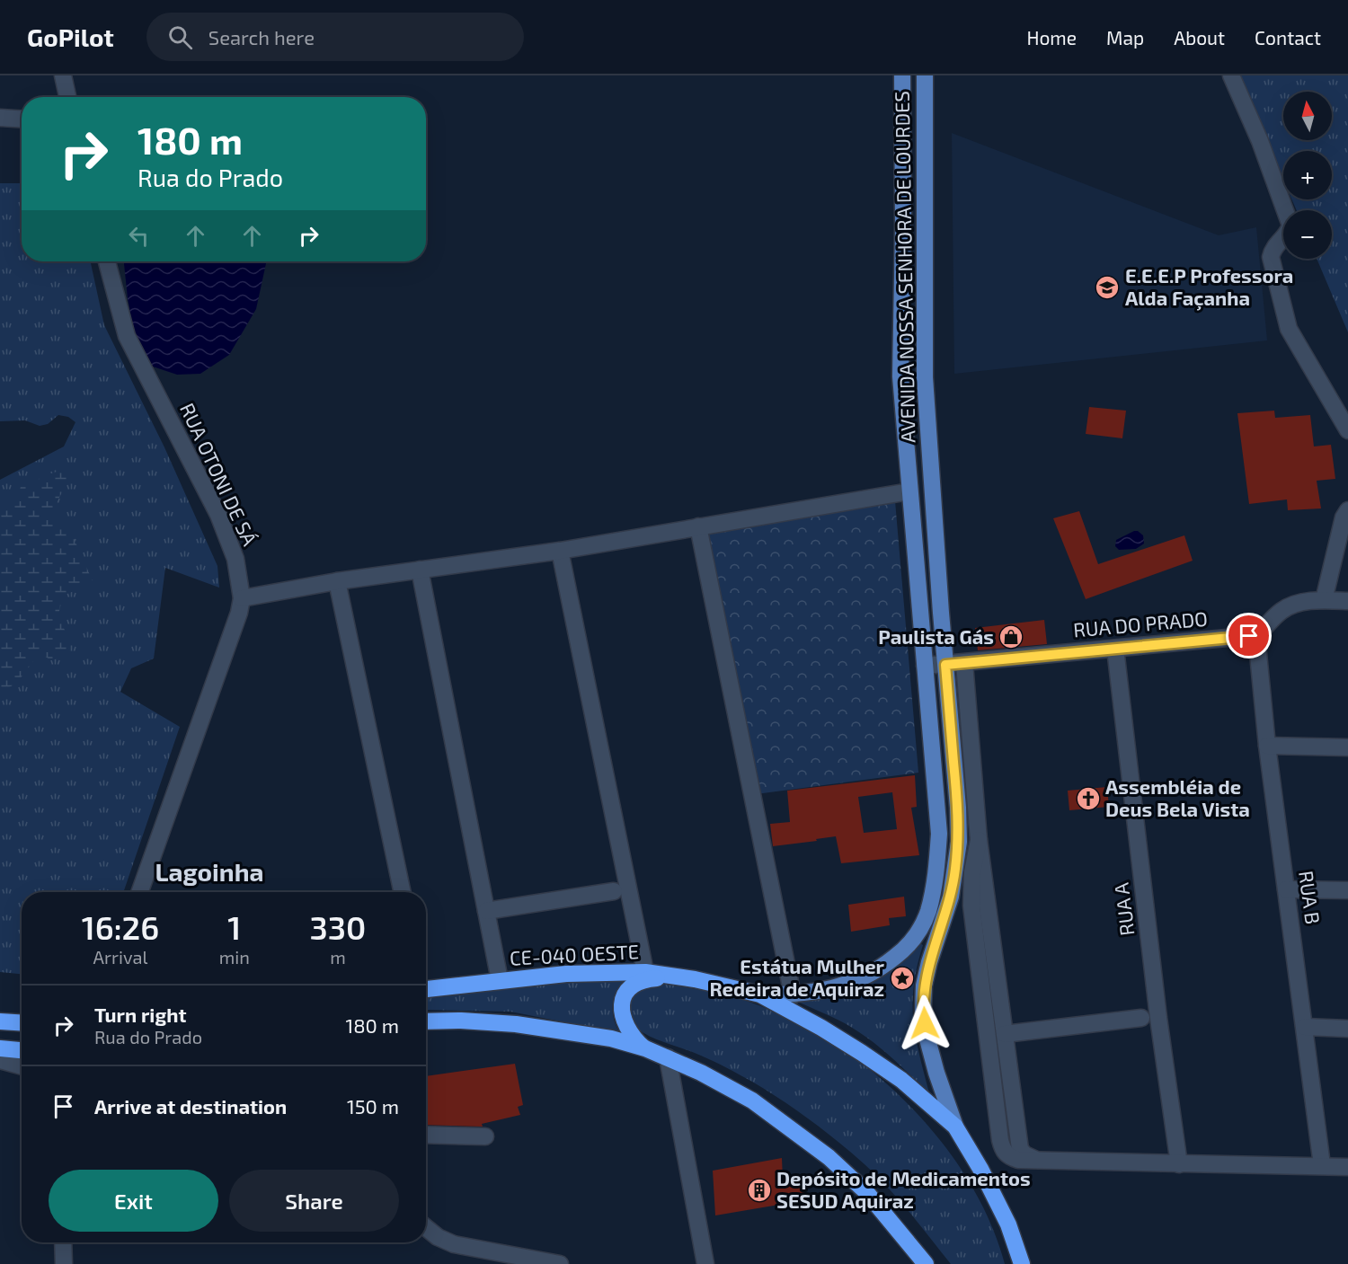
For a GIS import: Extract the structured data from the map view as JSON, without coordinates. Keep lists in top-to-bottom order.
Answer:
{
  "streets": {
    "highway": ["CE-040 OESTE"],
    "main road": ["AVENIDA NOSSA SENHORA DE LOURDES"],
    "street": [
      "RUA OTONI DE SÁ",
      "RUA DO PRADO",
      "RUA B",
      "RUA A"
    ]
  },
  "crossings": [
    ["AVENIDA NOSSA SENHORA DE LOURDES", "RUA DO PRADO"],
    ["AVENIDA NOSSA SENHORA DE LOURDES", "CE-040 OESTE"],
    ["RUA DO PRADO", "RUA B"],
    ["RUA DO PRADO", "RUA A"]
  ],
  "districts": ["Lagoinha"],
  "places": {
    "school or university": ["E.E.E.P Professora Alda Façanha"],
    "shop": ["Paulista Gás"],
    "church": ["Assembléia de Deus Bela Vista"],
    "place": ["Estátua Mulher Redeira de Aquiraz"],
    "building": ["Depósito de Medicamentos SESUD Aquiraz"]
  },
  "north": "top",
  "page": {
    "header": "GoPilot",
    "search": "Search here",
    "nav": [
      "Home",
      "Map",
      "About",
      "Contact"
    ],
    "map_buttons": ["+", "−"],
    "turn": ["180 m", "Rua do Prado"],
    "eta": [
      "16:26",
      "Arrival",
      "1",
      "min",
      "330",
      "m"
    ],
    "list": [
      {
        "name": "Turn right",
        "note": "Rua do Prado",
        "value": "180 m"
      },
      {
        "name": "Arrive at destination",
        "value": "150 m"
      }
    ],
    "buttons": ["Exit", "Share"]
  }
}
